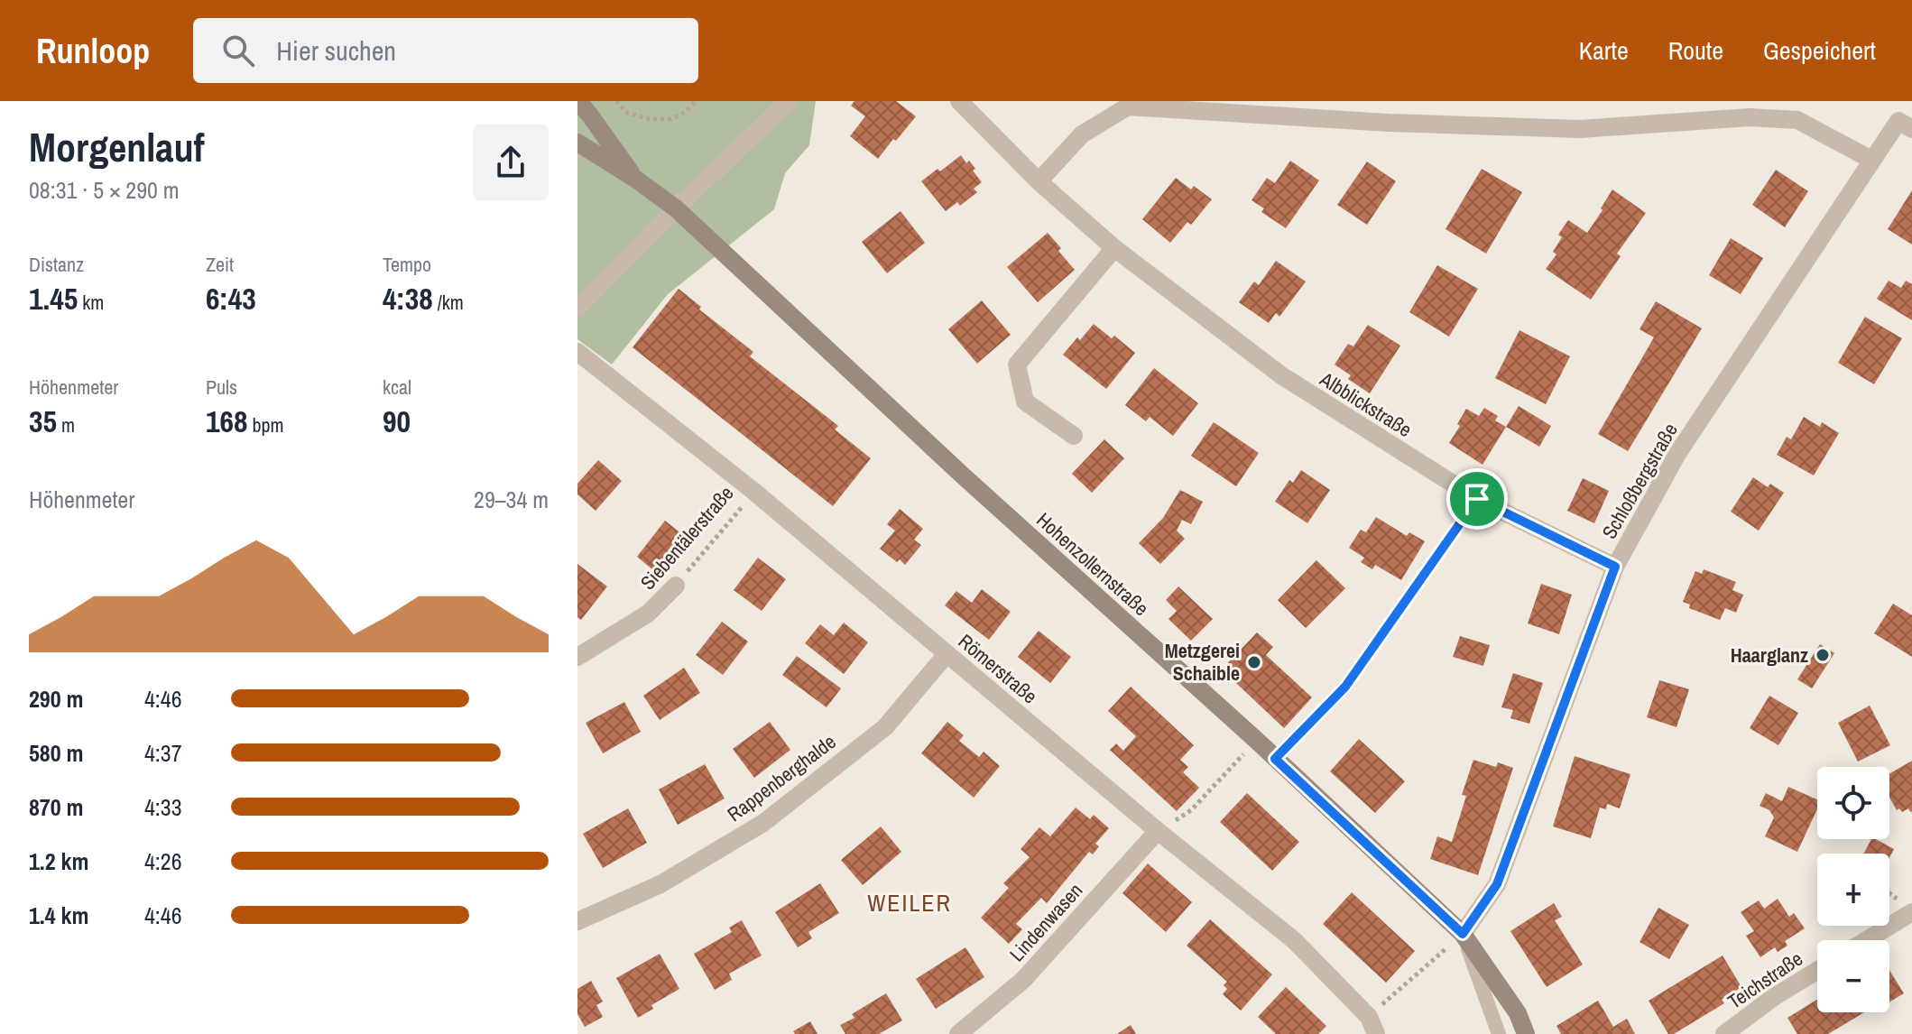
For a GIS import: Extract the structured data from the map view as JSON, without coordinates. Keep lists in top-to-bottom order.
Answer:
{
  "streets": {
    "main road": ["Hohenzollernstraße"],
    "street": [
      "Albblickstraße",
      "Schloßbergstraße",
      "Siebentälerstraße",
      "Römerstraße",
      "Rappenberghalde",
      "Lindenwasen",
      "Teichstraße"
    ]
  },
  "crossings": [
    ["Albblickstraße", "Schloßbergstraße"],
    ["Schloßbergstraße", "Hohenzollernstraße"],
    ["Siebentälerstraße", "Römerstraße"],
    ["Römerstraße", "Rappenberghalde"],
    ["Römerstraße", "Lindenwasen"]
  ],
  "districts": ["WEILER"],
  "places": ["Haarglanz", "Metzgerei Schaible"],
  "page": {
    "header": "Runloop",
    "search": "Hier suchen",
    "nav": ["Karte", "Route", "Gespeichert"],
    "heading": ["Morgenlauf", "08:31 · 5 × 290 m"],
    "stats": [
      ["Distanz", "1.45 km"],
      ["Zeit", "6:43"],
      ["Tempo", "4:38 /km"],
      ["Höhenmeter", "35 m"],
      ["Puls", "168 bpm"],
      ["kcal", "90"]
    ],
    "chart": ["Höhenmeter", "29–34 m"],
    "list": [
      {
        "name": "290 m",
        "note": "4:46"
      },
      {
        "name": "580 m",
        "note": "4:37"
      },
      {
        "name": "870 m",
        "note": "4:33"
      },
      {
        "name": "1.2 km",
        "note": "4:26"
      },
      {
        "name": "1.4 km",
        "note": "4:46"
      }
    ],
    "map_buttons": ["+", "−"]
  }
}
